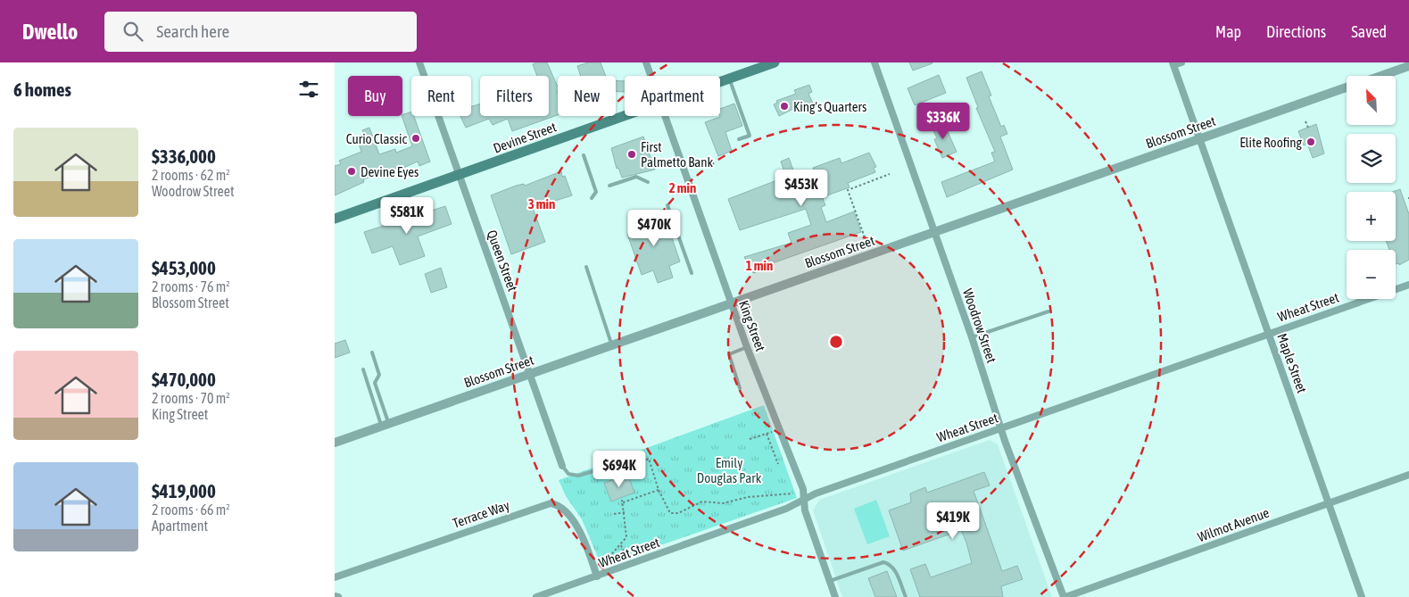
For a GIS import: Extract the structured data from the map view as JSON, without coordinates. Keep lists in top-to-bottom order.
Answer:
{
  "streets": {
    "main road": ["Devine Street"],
    "street": [
      "Blossom Street",
      "Queen Street",
      "Wheat Street",
      "King Street",
      "Woodrow Street",
      "Maple Street",
      "Terrace Way",
      "Wilmot Avenue"
    ]
  },
  "crossings": [
    ["Blossom Street", "Queen Street"],
    ["Blossom Street", "King Street"],
    ["Blossom Street", "Woodrow Street"],
    ["Blossom Street", "Maple Street"],
    ["Devine Street", "Queen Street"],
    ["Wheat Street", "King Street"],
    ["Wheat Street", "Woodrow Street"],
    ["Wheat Street", "Maple Street"],
    ["Wheat Street", "Terrace Way"],
    ["Woodrow Street", "Wilmot Avenue"],
    ["Maple Street", "Wilmot Avenue"]
  ],
  "parks": ["Emily Douglas Park"],
  "places": [
    "King's Quarters",
    "Curio Classic",
    "Elite Roofing",
    "First Palmetto Bank",
    "Devine Eyes"
  ],
  "north": "top left",
  "page": {
    "header": "Dwello",
    "search": "Search here",
    "nav": ["Map", "Directions", "Saved"],
    "heading": "6 homes",
    "map_buttons": ["+", "−"],
    "chip": [
      "Buy",
      "Rent",
      "Filters",
      "New",
      "Apartment"
    ],
    "price": [
      "$336K",
      "$453K",
      "$581K",
      "$470K",
      "$694K",
      "$419K"
    ],
    "list": [
      {
        "name": "$336,000",
        "note": "2 rooms · 62 m² · Woodrow Street"
      },
      {
        "name": "$453,000",
        "note": "2 rooms · 76 m² · Blossom Street"
      },
      {
        "name": "$470,000",
        "note": "2 rooms · 70 m² · King Street"
      },
      {
        "name": "$419,000",
        "note": "2 rooms · 66 m² · Apartment"
      }
    ]
  },
  "rings": ["2 min", "3 min", "1 min"]
}
